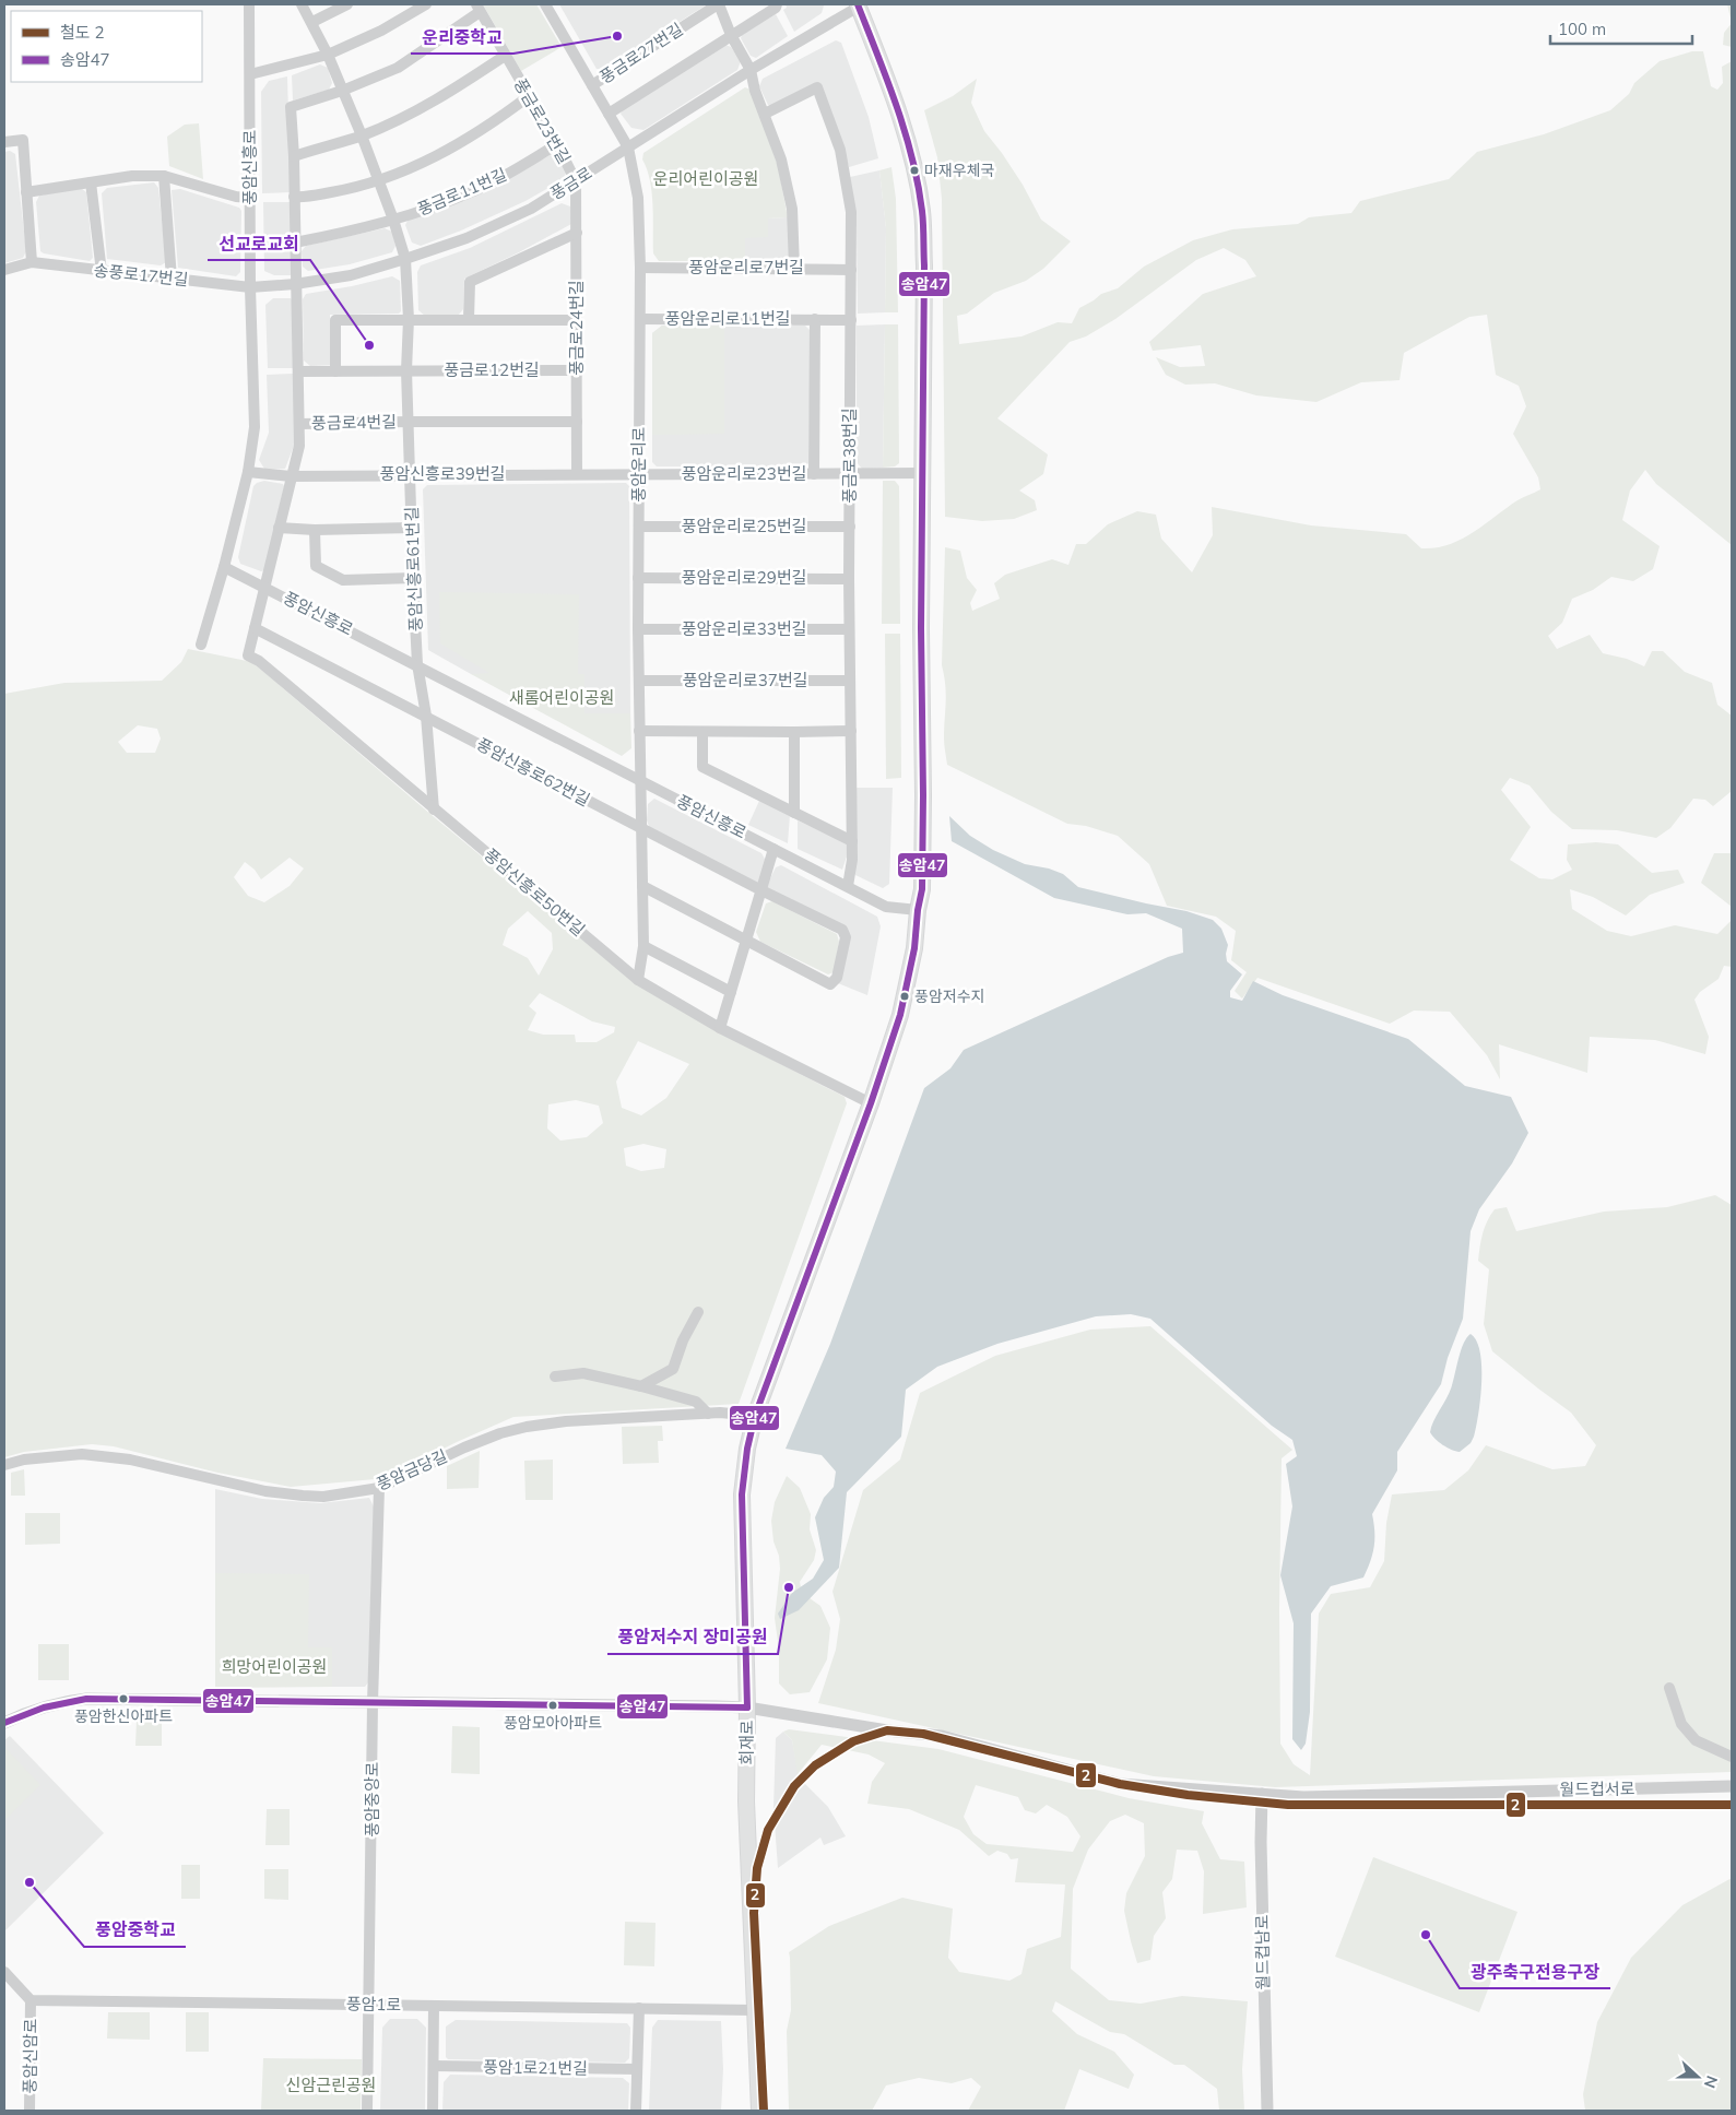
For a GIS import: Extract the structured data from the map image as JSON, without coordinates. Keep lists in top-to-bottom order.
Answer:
{
  "streets": {
    "main road": ["회재로"],
    "street": [
      "풍금로27번길",
      "풍금로23번길",
      "풍암신흥로",
      "풍금로",
      "풍금로11번길",
      "풍암운리로7번길",
      "송풍로17번길",
      "풍암운리로11번길",
      "풍금로24번길",
      "풍금로12번길",
      "풍금로4번길",
      "풍금로38번길",
      "풍암운리로",
      "풍암신흥로39번길",
      "풍암운리로23번길",
      "풍암운리로25번길",
      "풍암신흥로61번길",
      "풍암운리로29번길",
      "풍암운리로33번길",
      "풍암운리로37번길",
      "풍암신흥로62번길",
      "풍암신흥로50번길",
      "풍암금당길",
      "월드컵서로",
      "풍암중앙로",
      "월드컵남로",
      "풍암1로",
      "풍암신암로",
      "풍암1로21번길"
    ]
  },
  "crossings": [
    ["풍금로27번길", "풍금로"],
    ["풍금로27번길", "풍암운리로"],
    ["풍금로23번길", "풍금로"],
    ["풍금로23번길", "풍금로11번길"],
    ["풍금로23번길", "풍금로24번길"],
    ["풍암신흥로", "풍금로"],
    ["풍암신흥로", "송풍로17번길"],
    ["풍암신흥로", "풍금로38번길"],
    ["풍암신흥로", "풍암운리로"],
    ["풍암신흥로", "풍암신흥로39번길"],
    ["풍암신흥로", "풍암신흥로61번길"],
    ["풍암신흥로", "풍암신흥로50번길"],
    ["풍암신흥로", "회재로"],
    ["풍금로", "송풍로17번길"],
    ["풍금로", "풍금로24번길"],
    ["풍금로", "풍금로4번길"],
    ["풍금로", "풍암운리로"],
    ["풍금로", "회재로"],
    ["풍금로11번길", "풍금로4번길"],
    ["풍암운리로7번길", "풍금로38번길"],
    ["풍암운리로7번길", "풍암운리로"],
    ["풍암운리로11번길", "풍금로38번길"],
    ["풍암운리로11번길", "풍암운리로"],
    ["풍금로24번길", "풍금로12번길"],
    ["풍금로24번길", "풍암신흥로39번길"],
    ["풍금로4번길", "풍암신흥로39번길"],
    ["풍금로4번길", "풍암신흥로50번길"],
    ["풍금로38번길", "풍암운리로23번길"],
    ["풍금로38번길", "풍암운리로25번길"],
    ["풍금로38번길", "풍암운리로29번길"],
    ["풍금로38번길", "풍암운리로33번길"],
    ["풍금로38번길", "풍암운리로37번길"],
    ["풍암운리로", "풍암신흥로39번길"],
    ["풍암운리로", "풍암운리로23번길"],
    ["풍암운리로", "풍암운리로25번길"],
    ["풍암운리로", "풍암운리로29번길"],
    ["풍암운리로", "풍암운리로33번길"],
    ["풍암운리로", "풍암운리로37번길"],
    ["풍암운리로", "풍암신흥로62번길"],
    ["풍암운리로", "풍암신흥로50번길"],
    ["풍암신흥로39번길", "풍암운리로23번길"],
    ["풍암신흥로39번길", "풍암신흥로61번길"],
    ["풍암운리로23번길", "회재로"],
    ["풍암신흥로50번길", "회재로"],
    ["풍암금당길", "회재로"],
    ["풍암금당길", "풍암중앙로"],
    ["회재로", "월드컵서로"],
    ["회재로", "풍암1로"],
    ["월드컵서로", "풍암중앙로"],
    ["월드컵서로", "월드컵남로"],
    ["풍암중앙로", "풍암1로"],
    ["풍암1로", "풍암신암로"]
  ],
  "parks": [
    "운리어린이공원",
    "새롬어린이공원",
    "희망어린이공원",
    "신암근린공원"
  ],
  "places": [
    "운리중학교",
    "마재우체국",
    "선교로교회",
    "풍암저수지",
    "풍암저수지 장미공원",
    "풍암한신아파트",
    "풍암모아아파트",
    "풍암중학교",
    "광주축구전용구장"
  ],
  "lines": ["transit line 송암47", "rail line 2"],
  "legend": ["철도 2", "송암47"],
  "scale_bar": "100 m",
  "north": "right"
}
